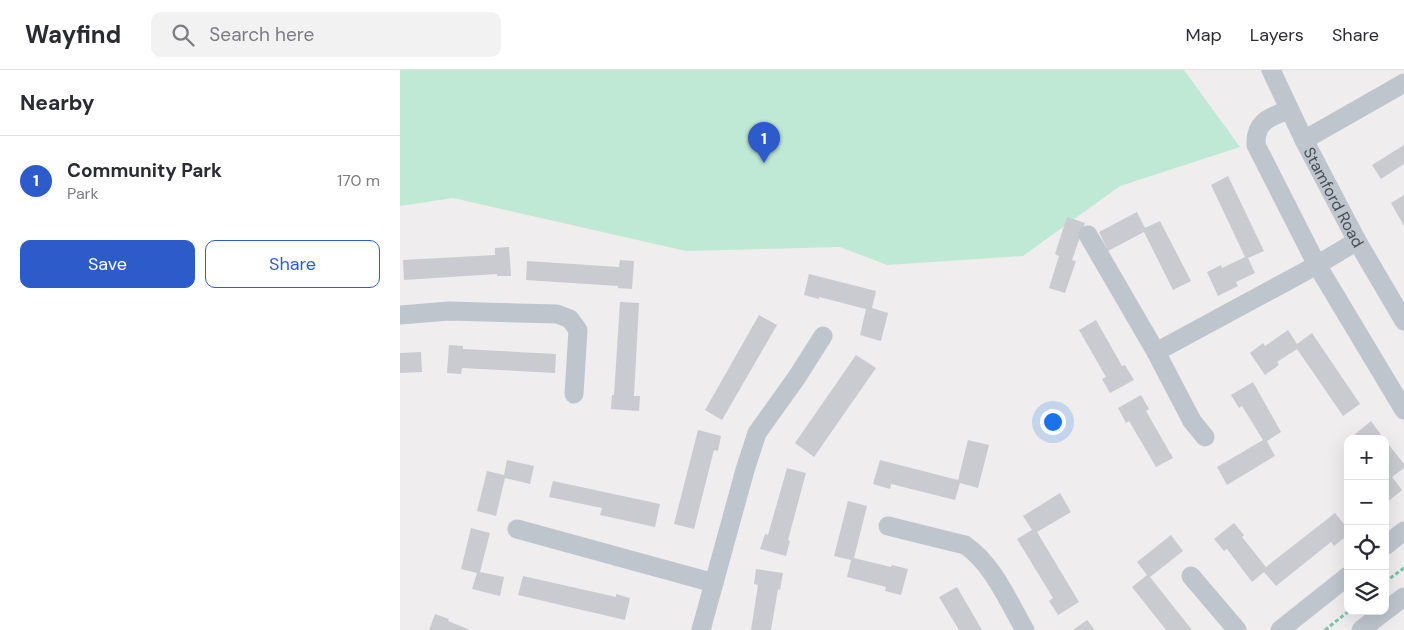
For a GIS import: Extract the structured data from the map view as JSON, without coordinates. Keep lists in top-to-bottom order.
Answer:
{
  "streets": {
    "street": ["Stamford Road"]
  },
  "page": {
    "header": "Wayfind",
    "search": "Search here",
    "nav": ["Map", "Layers", "Share"],
    "heading": "Nearby",
    "pins": "1",
    "list": [
      {
        "mark": "1",
        "name": "Community Park",
        "note": "Park",
        "value": "170 m"
      }
    ],
    "buttons": ["Save", "Share"],
    "map_buttons": ["+", "−"]
  }
}
